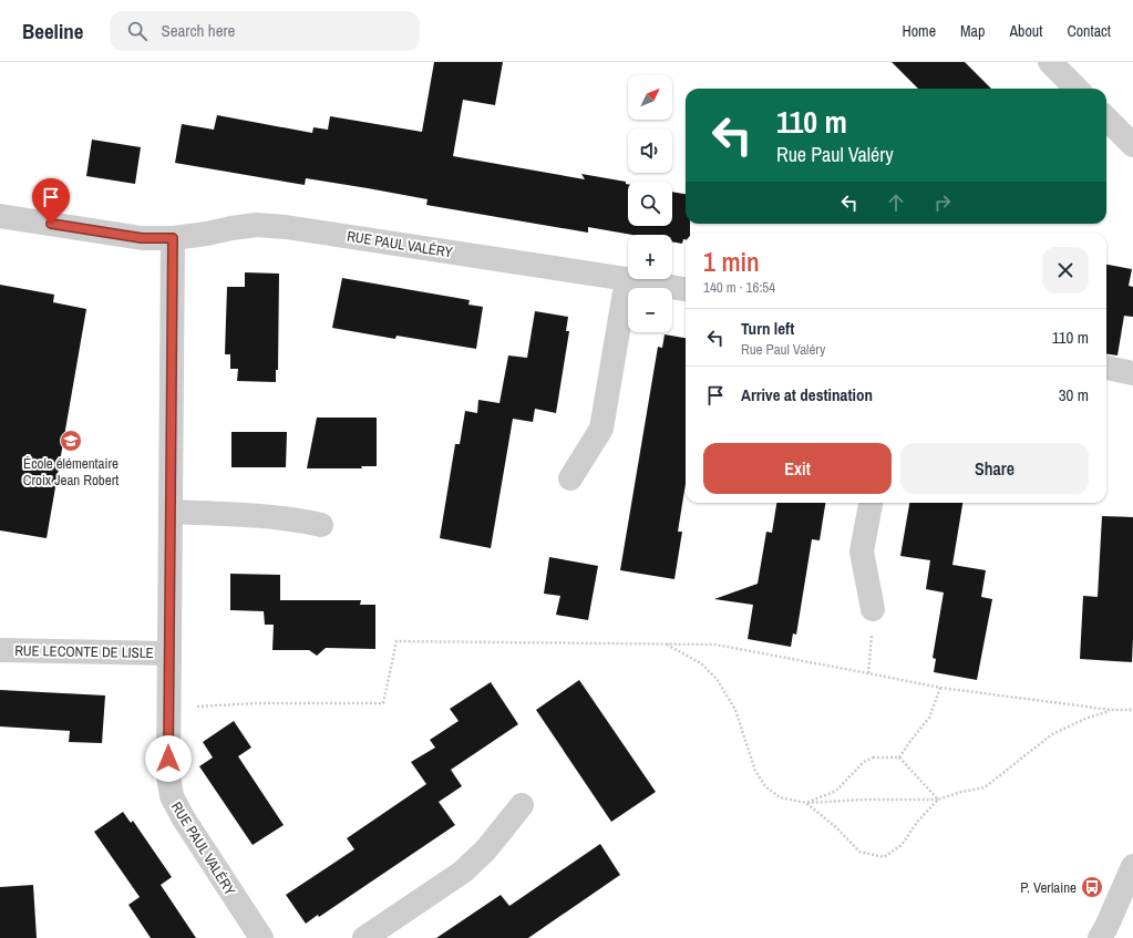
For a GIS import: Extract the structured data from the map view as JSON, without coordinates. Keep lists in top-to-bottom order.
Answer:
{
  "streets": {
    "street": ["RUE PAUL VALÉRY", "RUE LECONTE DE LISLE"]
  },
  "crossings": [
    ["RUE PAUL VALÉRY", "RUE LECONTE DE LISLE"]
  ],
  "places": {
    "school or university": ["École élémentaire Croix Jean Robert"],
    "bus stop": ["P. Verlaine"]
  },
  "north": "top right",
  "page": {
    "header": "Beeline",
    "search": "Search here",
    "nav": [
      "Home",
      "Map",
      "About",
      "Contact"
    ],
    "map_buttons": ["+", "−"],
    "turn": ["110 m", "Rue Paul Valéry"],
    "heading": ["1 min", "140 m · 16:54"],
    "list": [
      {
        "name": "Turn left",
        "note": "Rue Paul Valéry",
        "value": "110 m"
      },
      {
        "name": "Arrive at destination",
        "value": "30 m"
      }
    ],
    "buttons": ["Exit", "Share"]
  }
}
